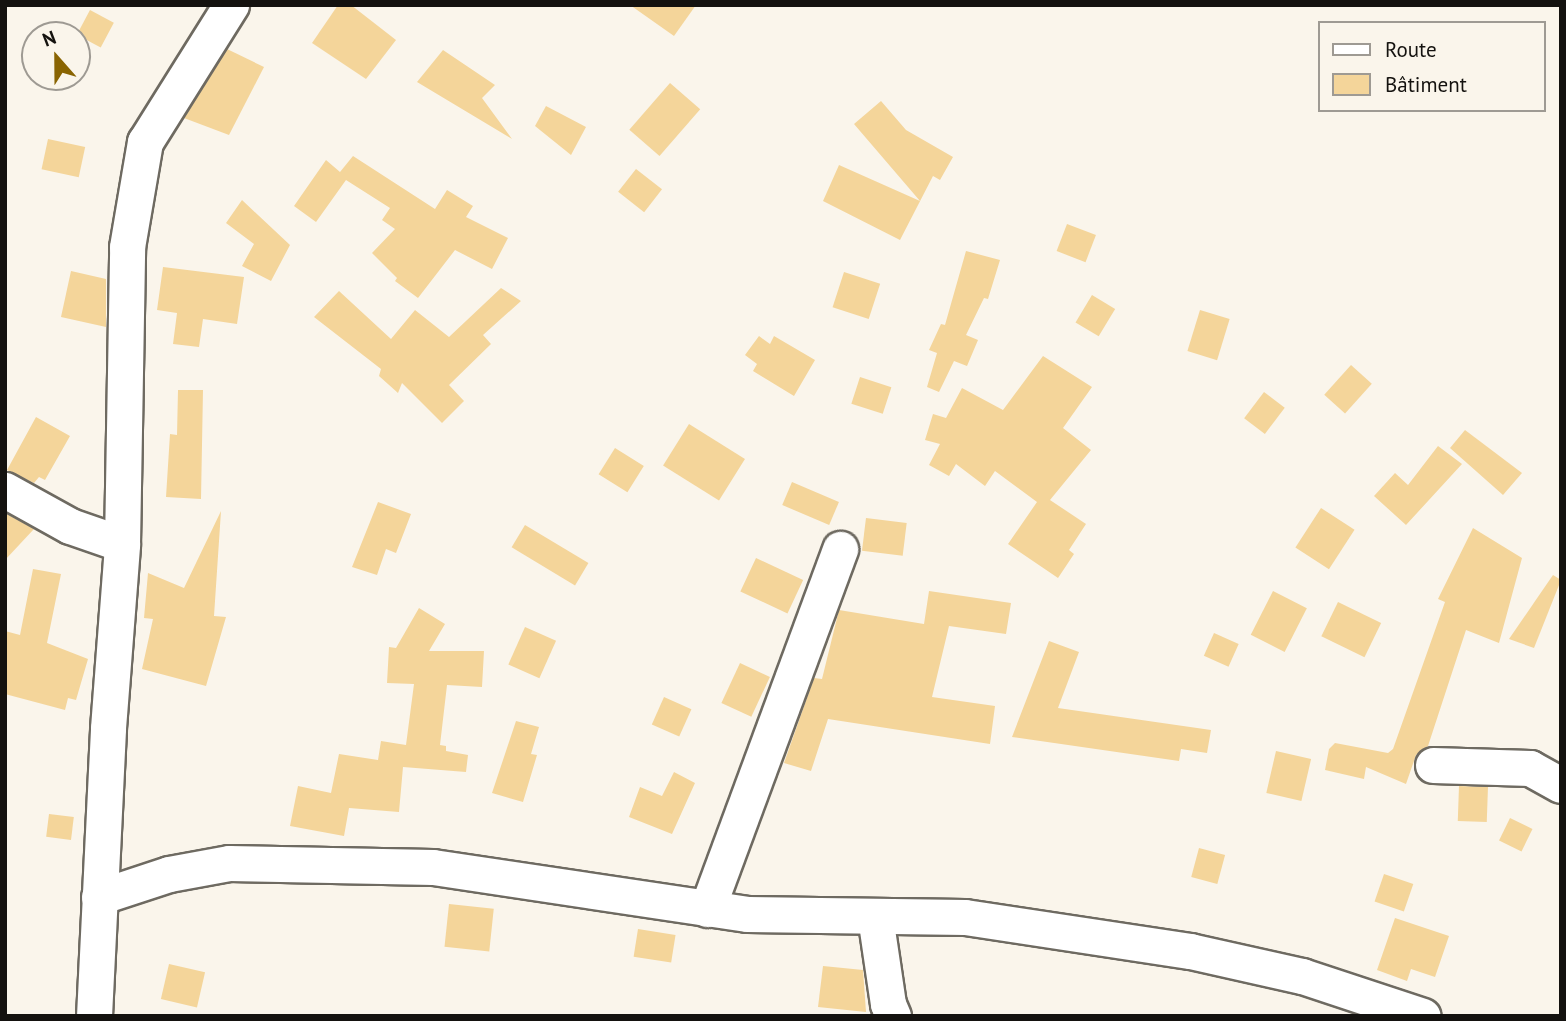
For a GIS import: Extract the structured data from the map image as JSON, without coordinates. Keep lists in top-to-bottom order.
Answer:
{
  "legend": ["Route", "Bâtiment"],
  "north": "top"
}
